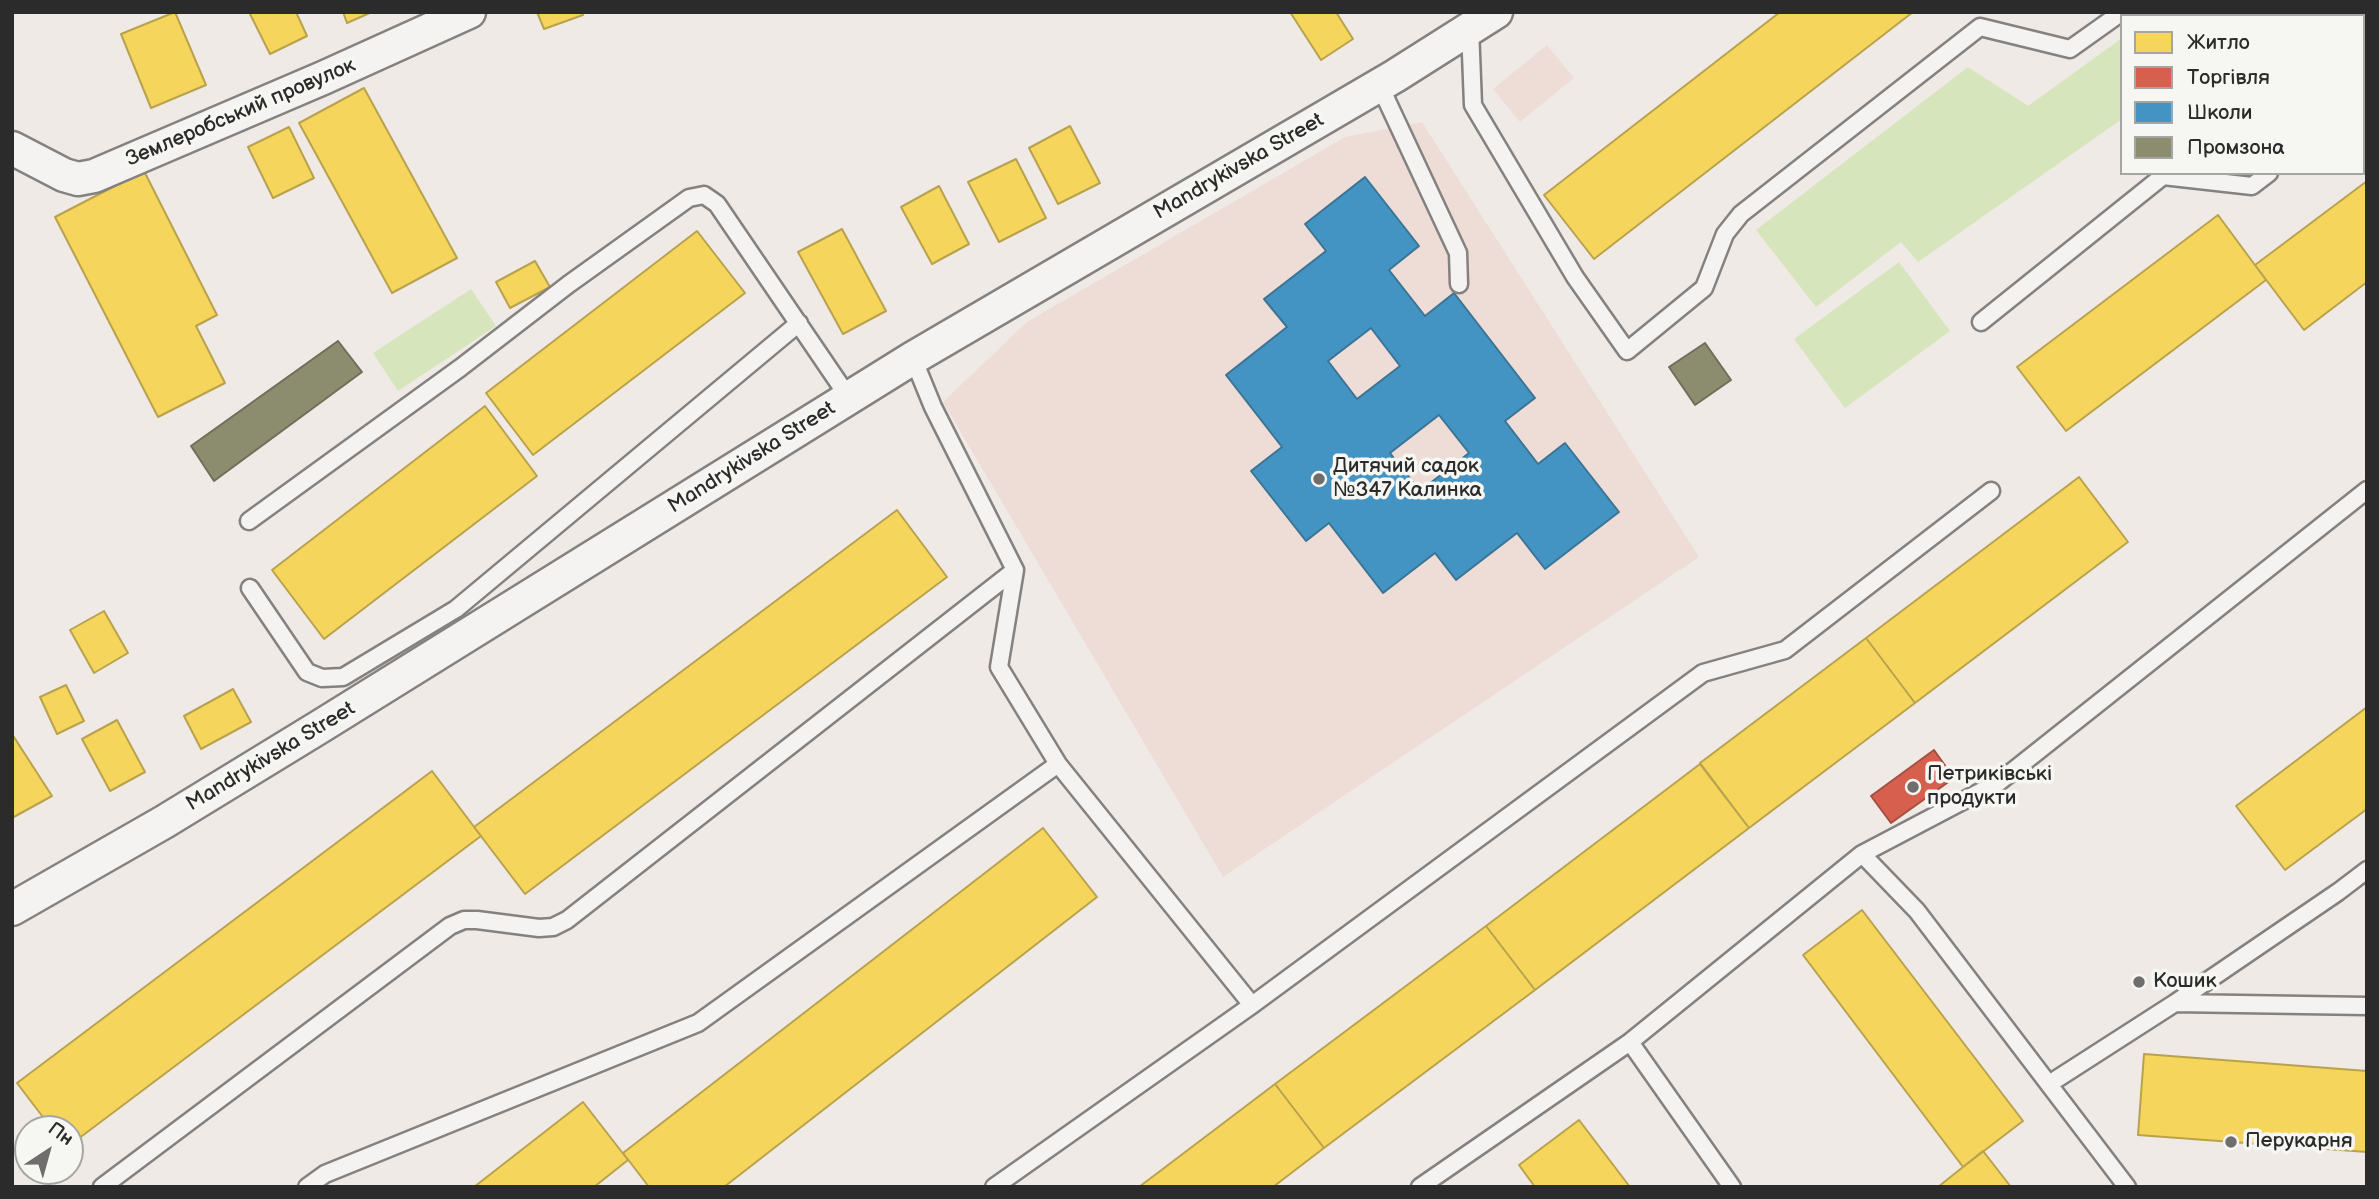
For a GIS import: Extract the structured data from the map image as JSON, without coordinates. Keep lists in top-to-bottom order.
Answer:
{
  "streets": {
    "street": ["Землеробський провулок", "Mandrykivska Street"]
  },
  "places": [
    "Дитячий садок №347 Калинка",
    "Петриківські продукти",
    "Кошик",
    "Перукарня"
  ],
  "legend": [
    "Житло",
    "Торгівля",
    "Школи",
    "Промзона"
  ],
  "north": "top right"
}
